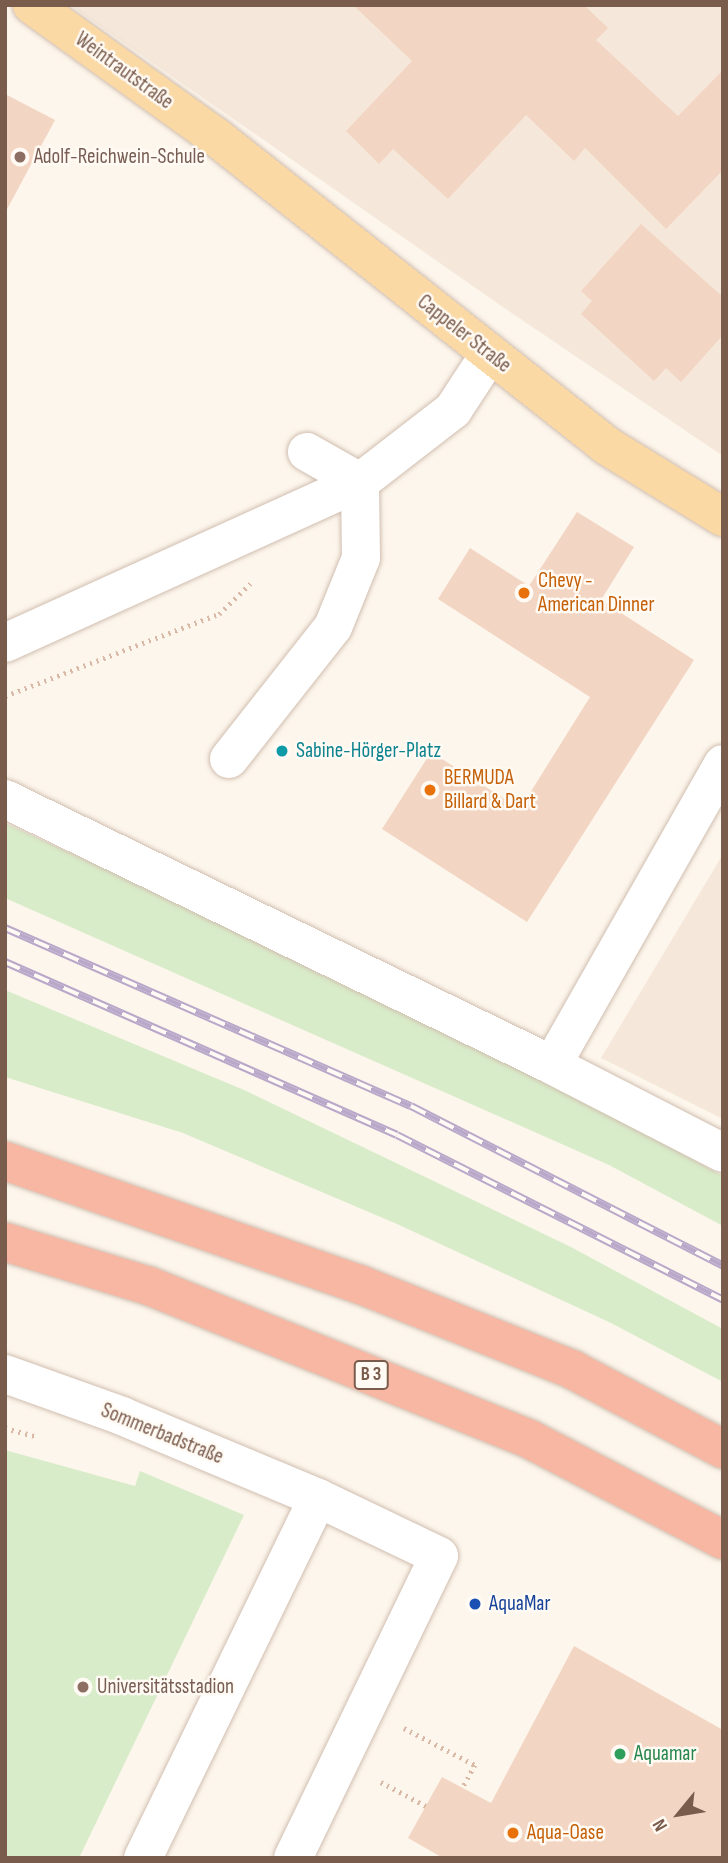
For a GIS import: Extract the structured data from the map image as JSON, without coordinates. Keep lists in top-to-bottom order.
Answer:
{
  "streets": {
    "highway": ["B 3"],
    "main road": ["Weintrautstraße", "Cappeler Straße"],
    "street": ["Sommerbadstraße"]
  },
  "crossings": [
    ["Weintrautstraße", "Cappeler Straße"]
  ],
  "places": [
    "Adolf-Reichwein-Schule",
    "Chevy - American Dinner",
    "Sabine-Hörger-Platz",
    "BERMUDA Billard & Dart",
    "AquaMar",
    "Universitätsstadion",
    "Aquamar",
    "Aqua-Oase"
  ],
  "north": "bottom left"
}
